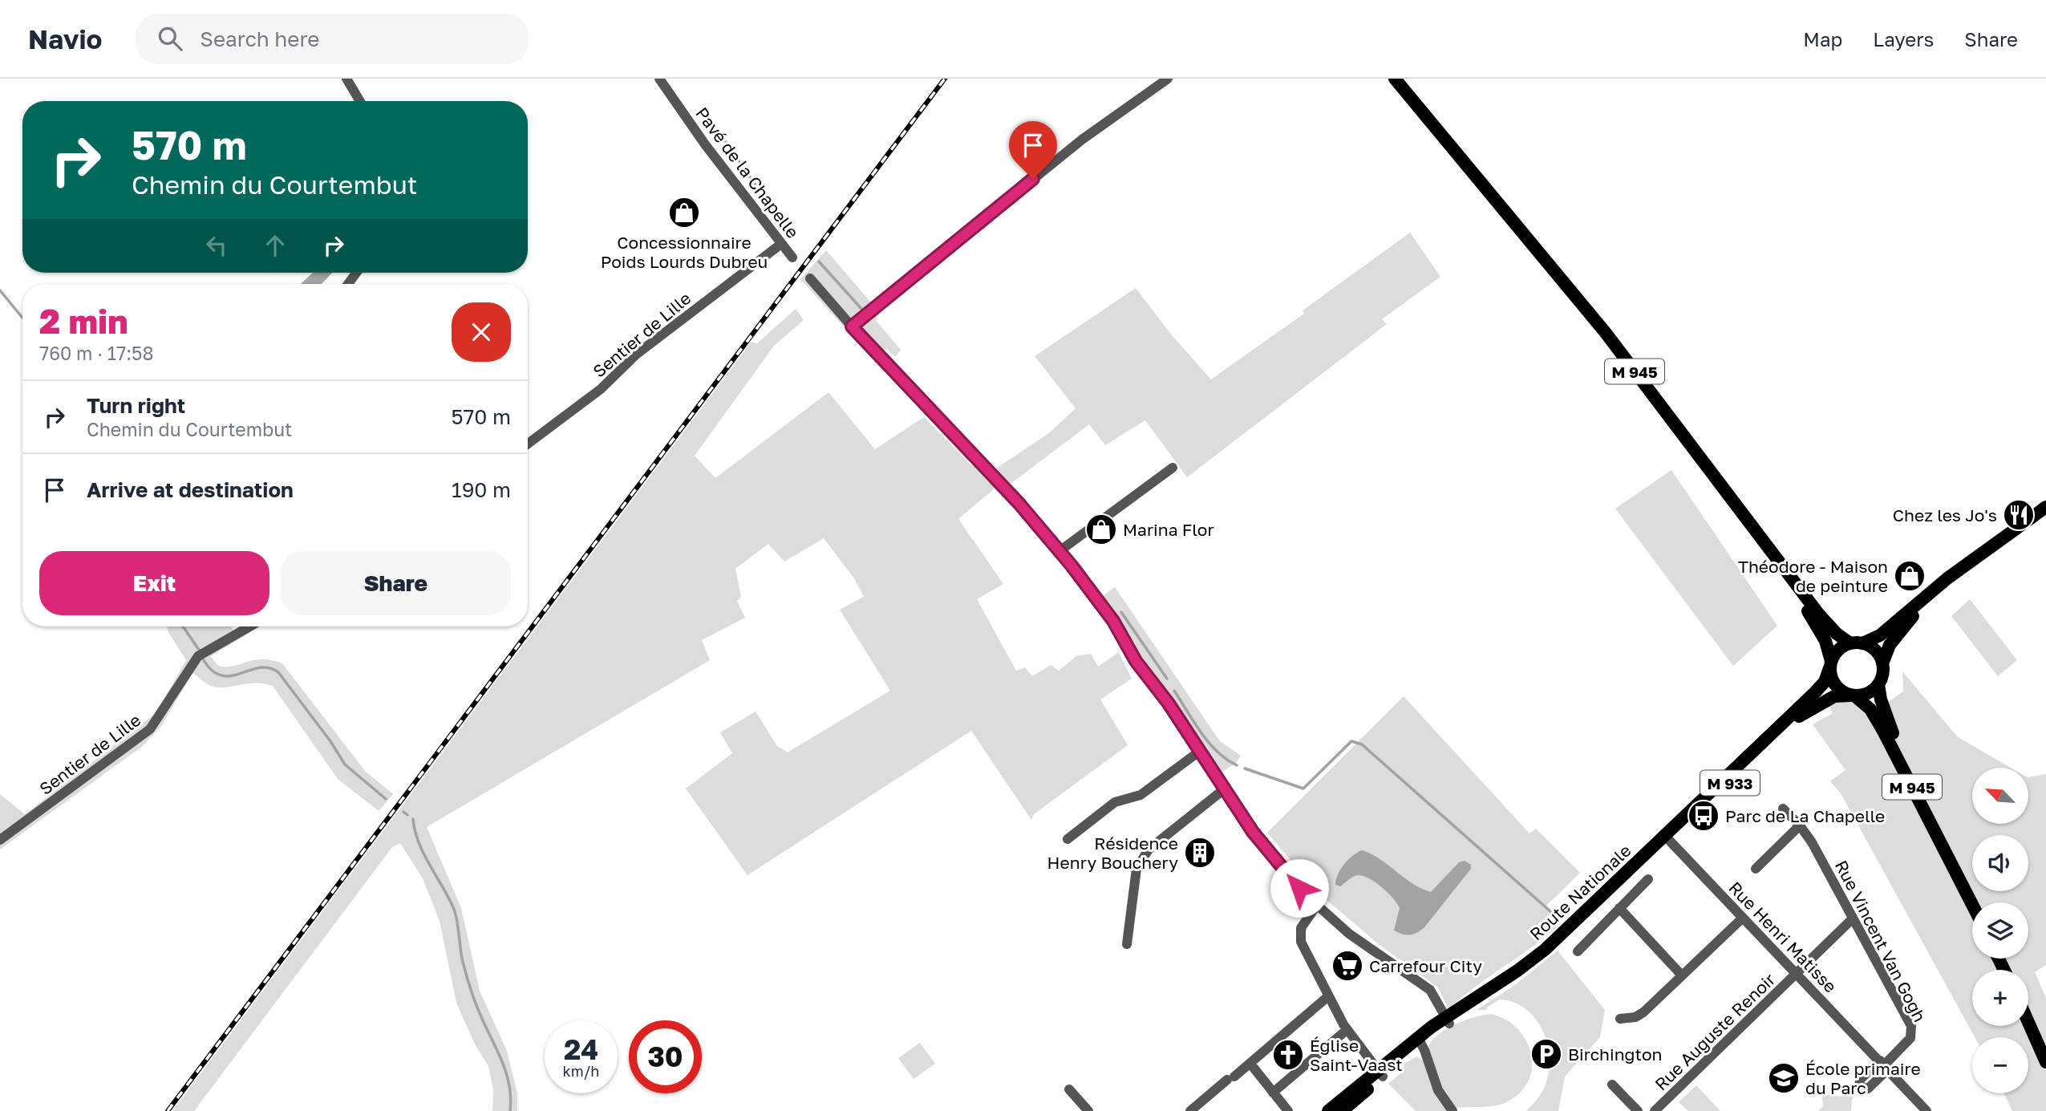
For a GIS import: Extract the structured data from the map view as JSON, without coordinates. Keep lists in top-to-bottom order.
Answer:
{
  "streets": {
    "main road": ["M 945", "M 933", "Route Nationale"],
    "street": [
      "Pavé de la Chapelle",
      "Sentier de Lille",
      "Rue Henri Matisse",
      "Rue Vincent Van Gogh",
      "Rue Auguste Renoir"
    ]
  },
  "crossings": [
    ["Pavé de la Chapelle", "Sentier de Lille"],
    ["M 945", "Route Nationale"],
    ["Route Nationale", "Rue Henri Matisse"],
    ["Rue Henri Matisse", "Rue Vincent Van Gogh"],
    ["Rue Henri Matisse", "Rue Auguste Renoir"],
    ["Rue Vincent Van Gogh", "Rue Auguste Renoir"]
  ],
  "places": {
    "shop": ["Concessionnaire Poids Lourds Dubreu", "Marina Flor", "Théodore - Maison de peinture"],
    "restaurant": ["Chez les Jo's"],
    "bus stop": ["Parc de La Chapelle"],
    "building": ["Résidence Henry Bouchery"],
    "supermarket": ["Carrefour City"],
    "parking": ["Birchington"],
    "church": ["Église Saint-Vaast"],
    "school or university": ["École primaire du Parc"]
  },
  "north": "top left",
  "page": {
    "header": "Navio",
    "search": "Search here",
    "nav": ["Map", "Layers", "Share"],
    "turn": ["570 m", "Chemin du Courtembut"],
    "heading": ["2 min", "760 m · 17:58"],
    "list": [
      {
        "name": "Turn right",
        "note": "Chemin du Courtembut",
        "value": "570 m"
      },
      {
        "name": "Arrive at destination",
        "value": "190 m"
      }
    ],
    "buttons": ["Exit", "Share"],
    "map_buttons": ["+", "−"],
    "speed": "24 km/h",
    "limit": "30"
  }
}
